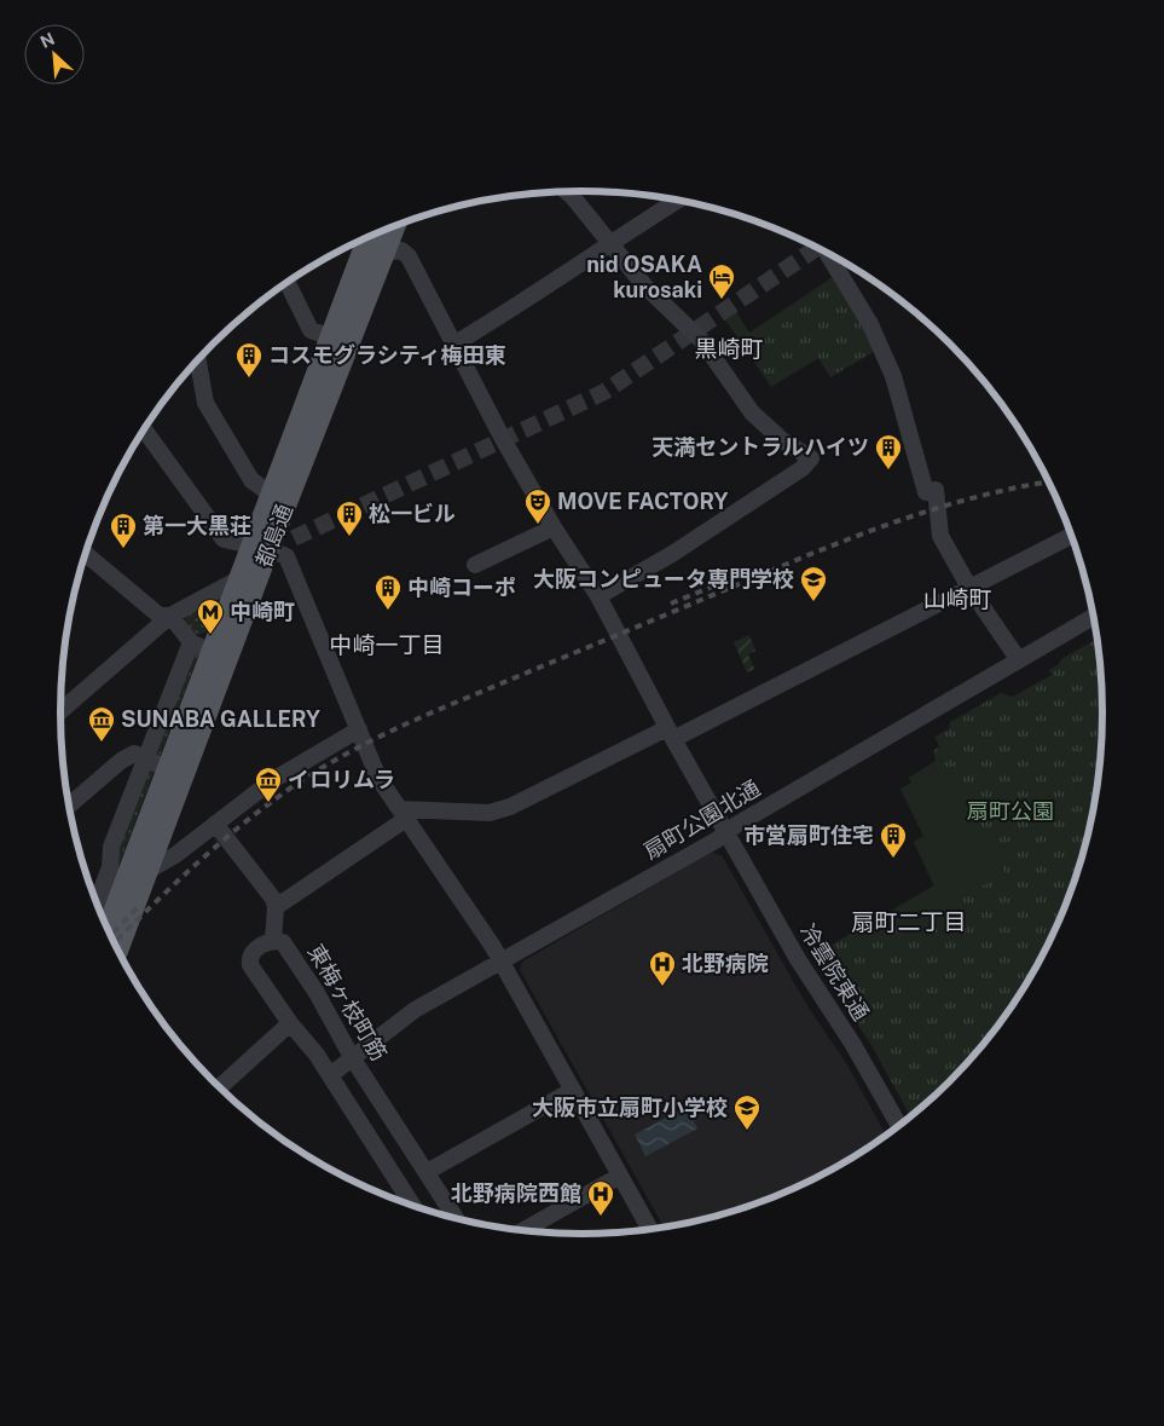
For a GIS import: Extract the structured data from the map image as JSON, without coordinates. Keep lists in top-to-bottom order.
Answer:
{
  "streets": {
    "main road": ["都島通"],
    "street": ["扇町公園北通", "冷雲院東通", "東梅ヶ枝町筋"]
  },
  "crossings": [
    ["都島通", "冷雲院東通"],
    ["扇町公園北通", "冷雲院東通"],
    ["扇町公園北通", "東梅ヶ枝町筋"]
  ],
  "districts": [
    "黒崎町",
    "山崎町",
    "中崎一丁目",
    "扇町二丁目"
  ],
  "parks": ["扇町公園"],
  "places": {
    "hotel": ["nid OSAKA kurosaki"],
    "building": [
      "コスモグラシティ梅田東",
      "天満セントラルハイツ",
      "松一ビル",
      "第一大黒荘",
      "中崎コーポ",
      "市営扇町住宅"
    ],
    "theatre": ["MOVE FACTORY"],
    "school or university": ["大阪コンピュータ専門学校", "大阪市立扇町小学校"],
    "metro station": ["中崎町"],
    "museum": ["SUNABA GALLERY", "イロリムラ"],
    "hospital": ["北野病院", "北野病院西館"]
  },
  "north": "top left"
}
